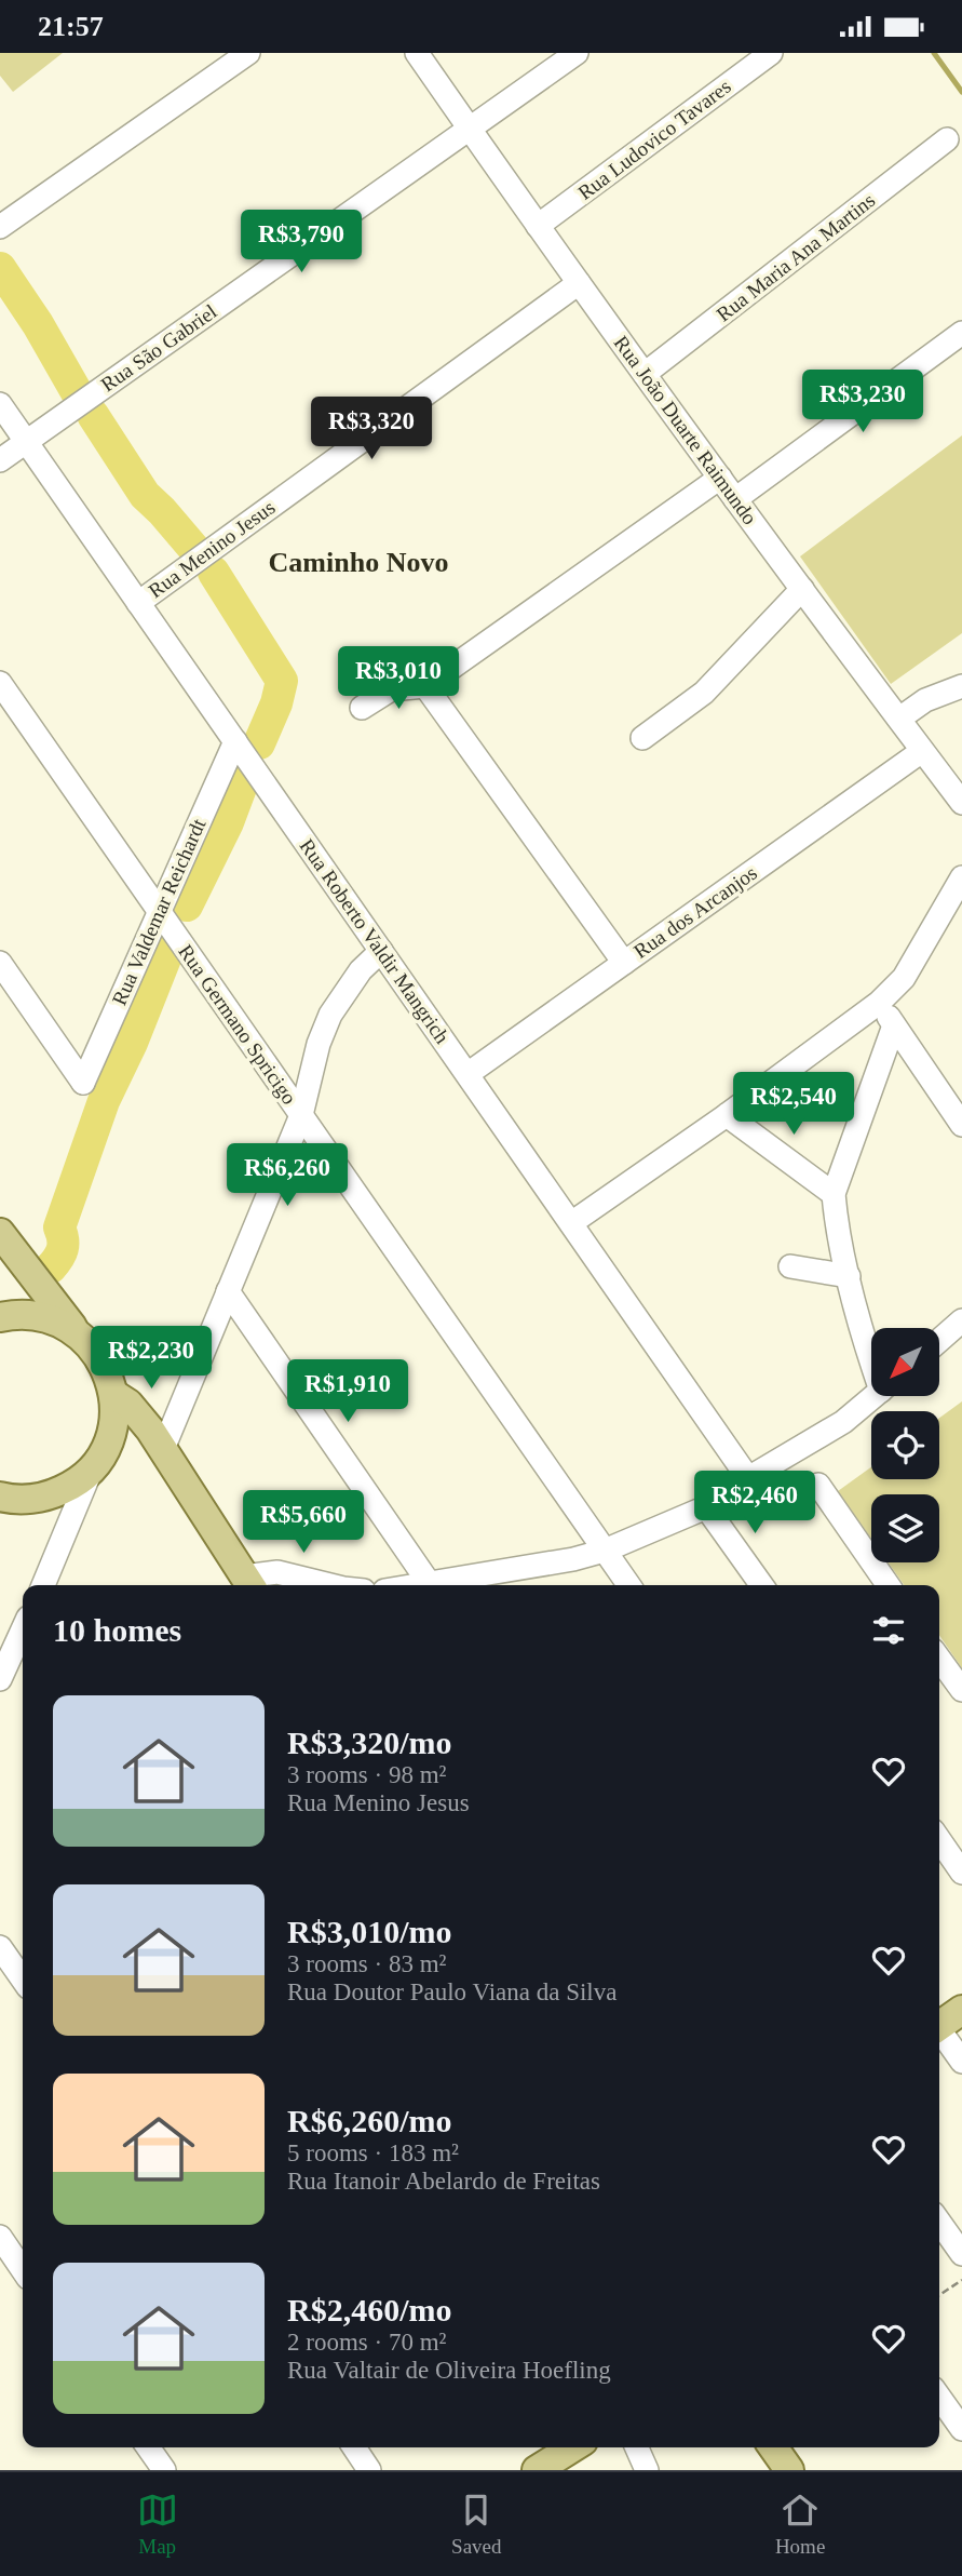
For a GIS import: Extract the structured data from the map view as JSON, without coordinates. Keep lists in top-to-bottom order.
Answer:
{
  "streets": {
    "street": [
      "Rua Ludovico Tavares",
      "Rua Maria Ana Martins",
      "Rua São Gabriel",
      "Rua João Duarte Raimundo",
      "Rua Menino Jesus",
      "Rua Valdemar Reichardt",
      "Rua dos Arcanjos",
      "Rua Roberto Valdir Mangrich",
      "Rua Germano Spricigo"
    ]
  },
  "crossings": [
    ["Rua Ludovico Tavares", "Rua João Duarte Raimundo"],
    ["Rua Maria Ana Martins", "Rua João Duarte Raimundo"],
    ["Rua São Gabriel", "Rua João Duarte Raimundo"],
    ["Rua São Gabriel", "Rua Roberto Valdir Mangrich"],
    ["Rua João Duarte Raimundo", "Rua Menino Jesus"],
    ["Rua João Duarte Raimundo", "Rua dos Arcanjos"],
    ["Rua Menino Jesus", "Rua Roberto Valdir Mangrich"],
    ["Rua Valdemar Reichardt", "Rua Roberto Valdir Mangrich"],
    ["Rua Valdemar Reichardt", "Rua Germano Spricigo"],
    ["Rua dos Arcanjos", "Rua Roberto Valdir Mangrich"]
  ],
  "districts": ["Caminho Novo"],
  "north": "bottom left",
  "page": {
    "status": "21:57",
    "price": [
      "R$3,790",
      "R$3,230",
      "R$3,320",
      "R$3,010",
      "R$2,540",
      "R$6,260",
      "R$2,230",
      "R$1,910",
      "R$2,460",
      "R$5,660"
    ],
    "heading": "10 homes",
    "list": [
      {
        "name": "R$3,320/mo",
        "note": "3 rooms · 98 m² · Rua Menino Jesus"
      },
      {
        "name": "R$3,010/mo",
        "note": "3 rooms · 83 m² · Rua Doutor Paulo Viana da Silva"
      },
      {
        "name": "R$6,260/mo",
        "note": "5 rooms · 183 m² · Rua Itanoir Abelardo de Freitas"
      },
      {
        "name": "R$2,460/mo",
        "note": "2 rooms · 70 m² · Rua Valtair de Oliveira Hoefling"
      }
    ],
    "tabs": ["Map", "Saved", "Home"]
  }
}
